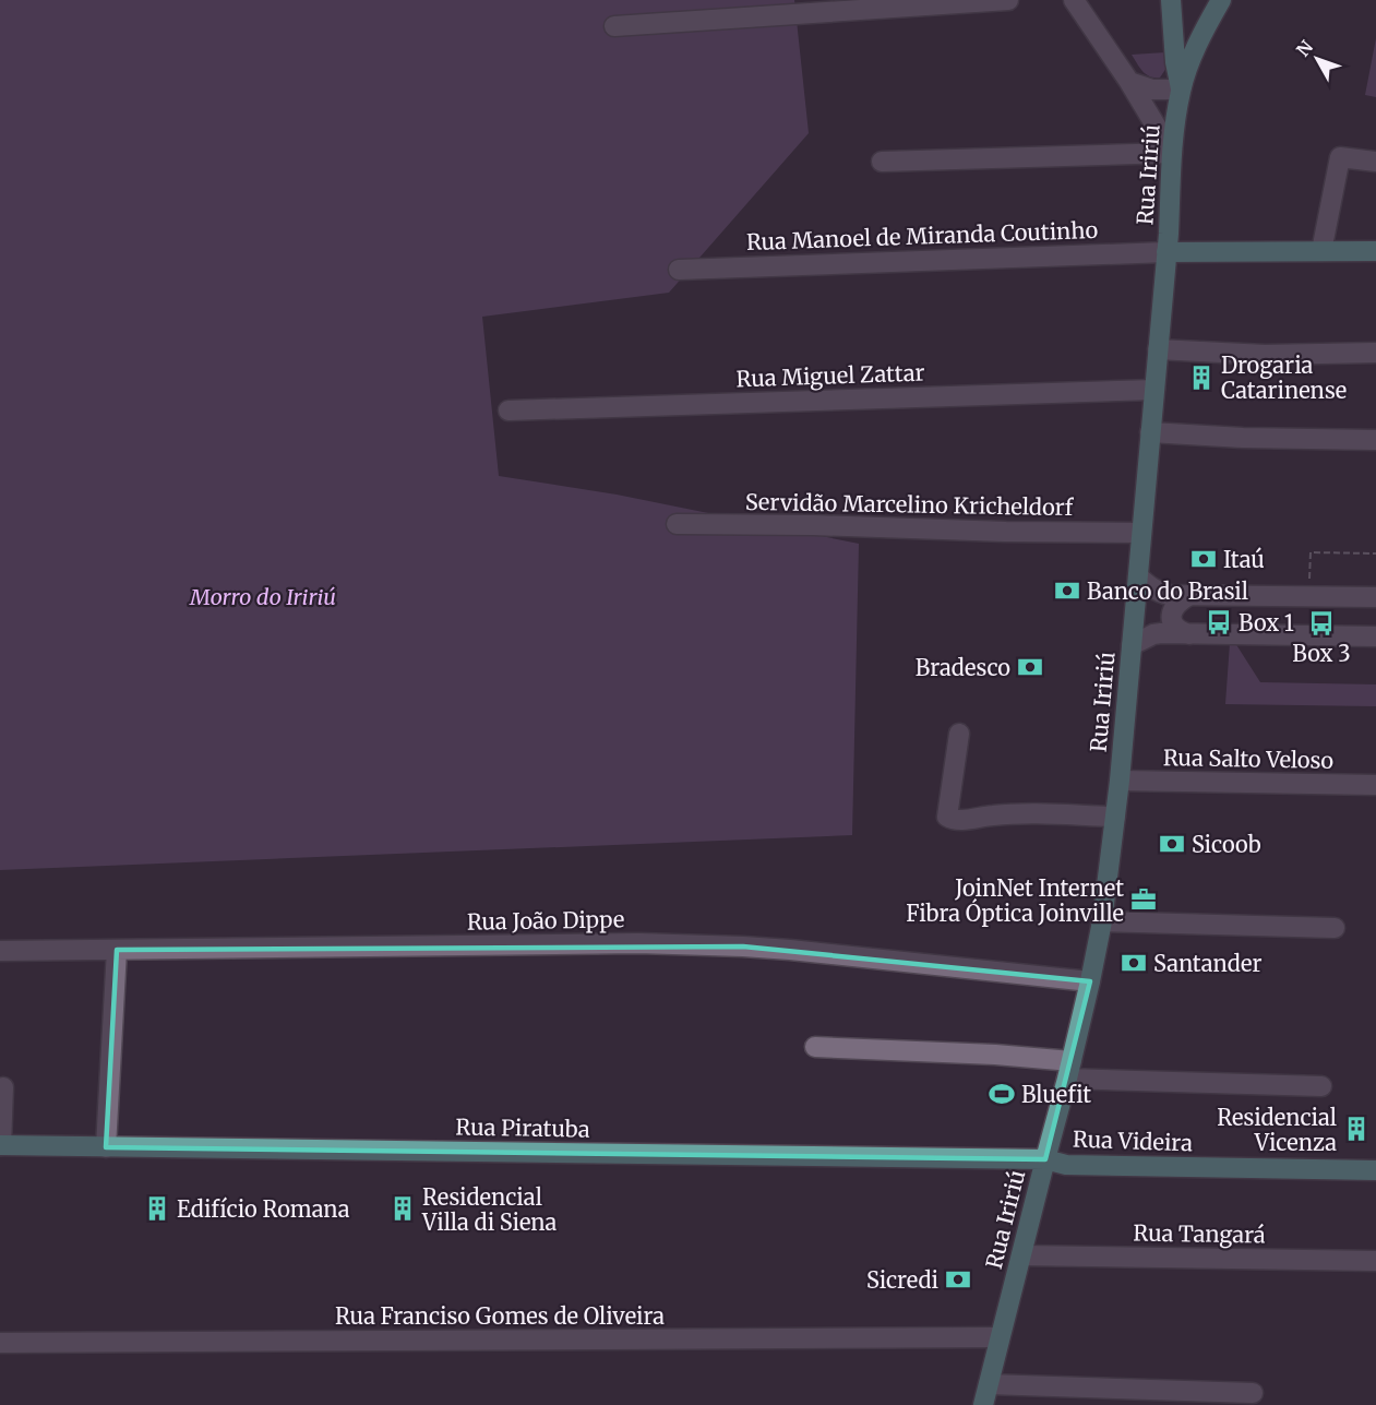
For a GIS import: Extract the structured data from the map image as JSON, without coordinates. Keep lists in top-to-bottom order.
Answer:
{
  "streets": {
    "main road": ["Rua Iririú", "Rua Piratuba", "Rua Videira"],
    "street": [
      "Rua Manoel de Miranda Coutinho",
      "Rua Miguel Zattar",
      "Servidão Marcelino Kricheldorf",
      "Rua Salto Veloso",
      "Rua João Dippe",
      "Rua Tangará",
      "Rua Franciso Gomes de Oliveira"
    ]
  },
  "crossings": [
    ["Rua Iririú", "Rua Manoel de Miranda Coutinho"],
    ["Rua Iririú", "Rua Miguel Zattar"],
    ["Rua Iririú", "Servidão Marcelino Kricheldorf"],
    ["Rua Iririú", "Rua Salto Veloso"],
    ["Rua Iririú", "Rua João Dippe"],
    ["Rua Iririú", "Rua Piratuba"],
    ["Rua Iririú", "Rua Videira"],
    ["Rua Iririú", "Rua Tangará"],
    ["Rua Iririú", "Rua Franciso Gomes de Oliveira"],
    ["Rua Piratuba", "Rua Videira"]
  ],
  "parks": ["Morro do Iririú"],
  "places": {
    "building": [
      "Drogaria Catarinense",
      "Residencial Vicenza",
      "Edifício Romana",
      "Residencial Villa di Siena"
    ],
    "bank": [
      "Itaú",
      "Banco do Brasil",
      "Bradesco",
      "Sicoob",
      "Santander",
      "Sicredi"
    ],
    "bus stop": ["Box 1", "Box 3"],
    "office": ["JoinNet Internet Fibra Óptica Joinville"],
    "sports": ["Bluefit"]
  },
  "north": "top left"
}
